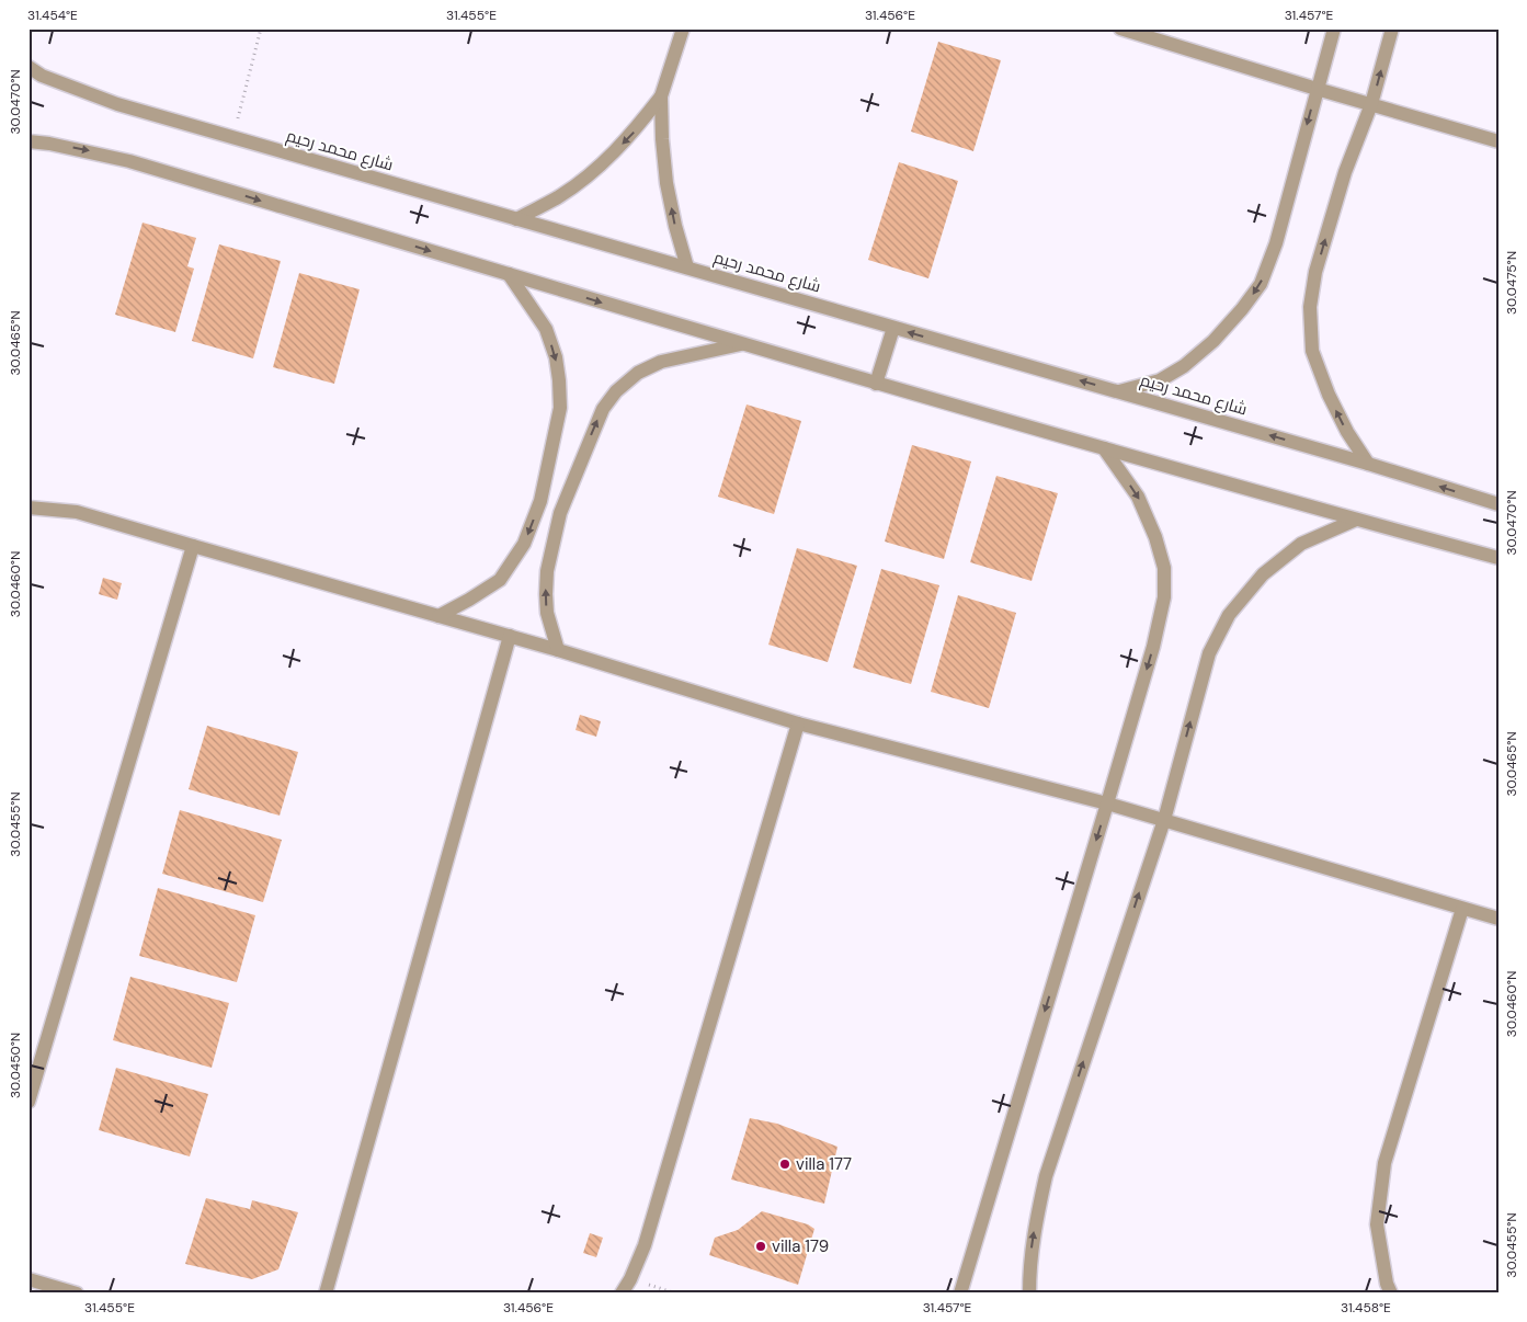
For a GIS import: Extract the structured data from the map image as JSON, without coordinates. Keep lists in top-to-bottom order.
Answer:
{
  "streets": {
    "street": ["شارع محمد رحيم"]
  },
  "places": ["villa 177", "villa 179"],
  "coordinates": [
    "31.454°E",
    "31.455°E",
    "31.456°E",
    "31.457°E",
    "30.0470°N",
    "30.0475°N",
    "30.0465°N",
    "30.0460°N",
    "30.0455°N",
    "30.0450°N",
    "31.458°E"
  ]
}
